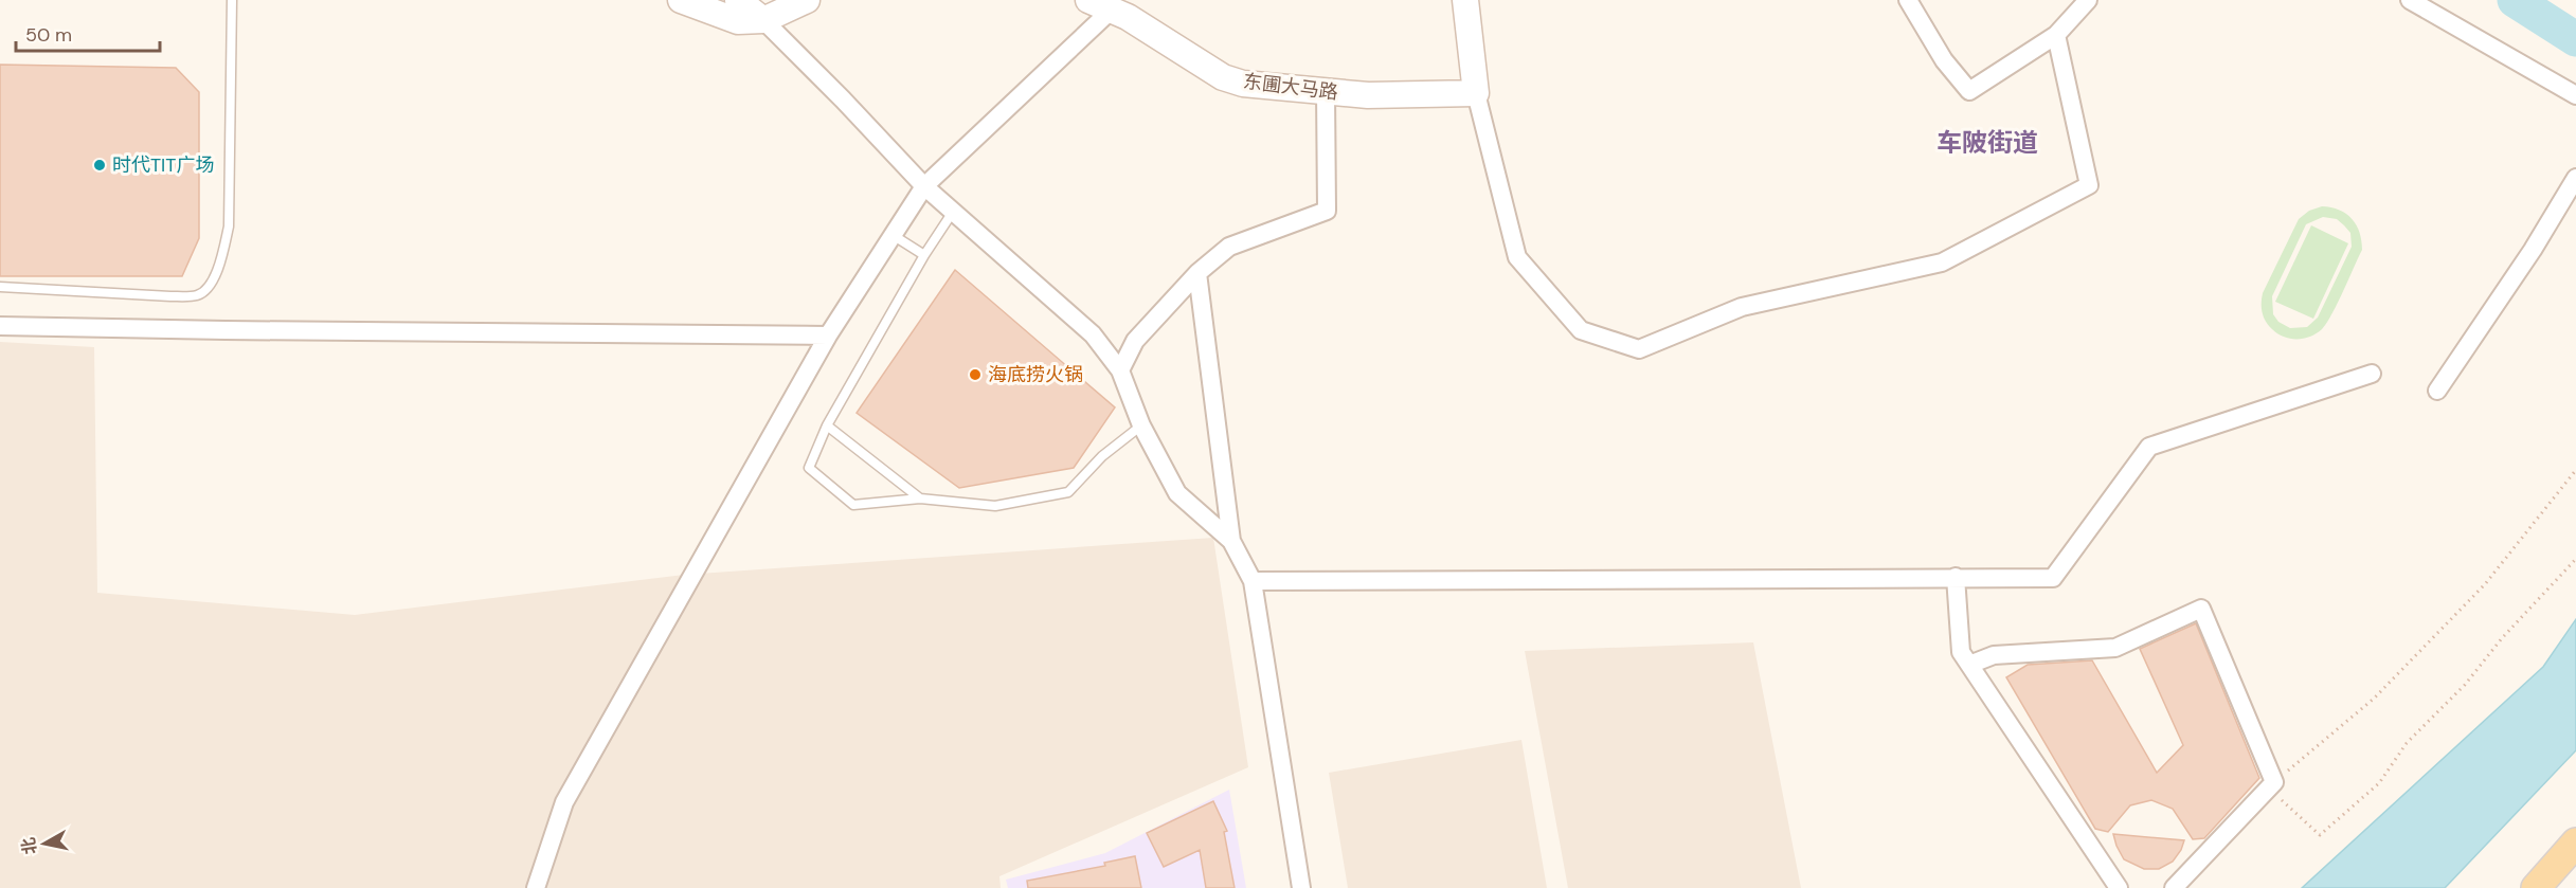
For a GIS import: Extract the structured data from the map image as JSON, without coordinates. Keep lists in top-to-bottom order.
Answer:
{
  "streets": {
    "street": ["东圃大马路"]
  },
  "districts": ["车陂街道"],
  "places": ["时代TIT广场", "海底捞火锅"],
  "scale_bar": "50 m",
  "north": "left"
}
